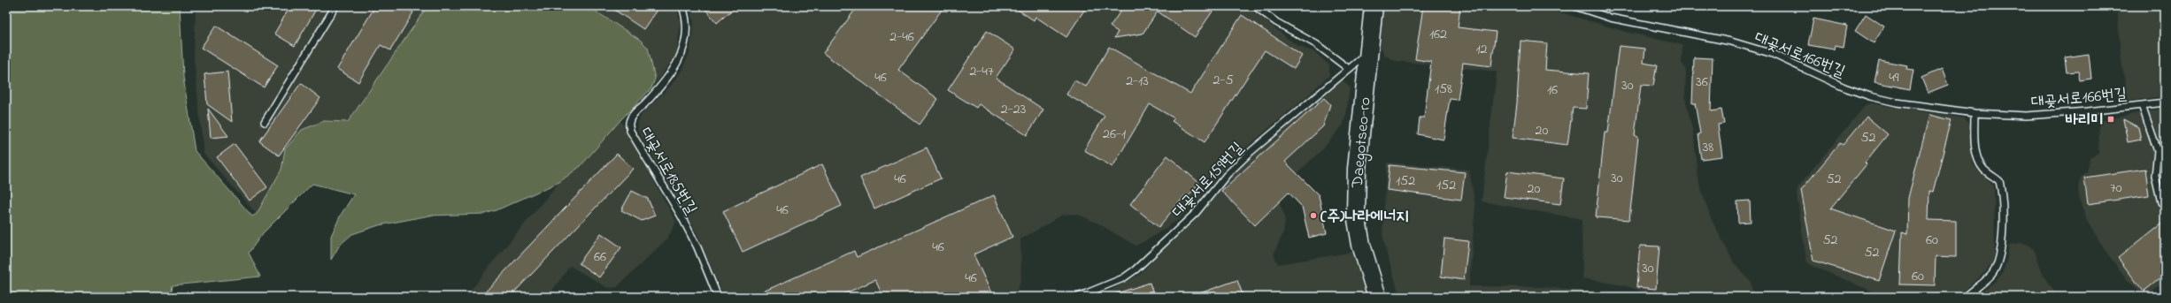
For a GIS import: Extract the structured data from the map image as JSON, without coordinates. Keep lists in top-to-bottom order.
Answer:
{
  "streets": {
    "street": ["Daegotseo-ro"],
    "lane": ["대곶서로166번길", "대곶서로185번길", "대곶서로159번길"]
  },
  "crossings": [
    ["Daegotseo-ro", "대곶서로159번길"]
  ],
  "places": {
    "transit": ["바리미"],
    "other": ["(주)나라에너지"]
  },
  "house_numbers": [
    "162",
    "2-46",
    "12",
    "2-47",
    "46",
    "49",
    "2-5",
    "2-13",
    "36",
    "30",
    "158",
    "16",
    "2-23",
    "20",
    "26-1",
    "52",
    "38",
    "30",
    "46",
    "52",
    "152",
    "152",
    "70",
    "20",
    "46",
    "52",
    "60",
    "46",
    "52",
    "66",
    "30",
    "60",
    "46"
  ]
}
